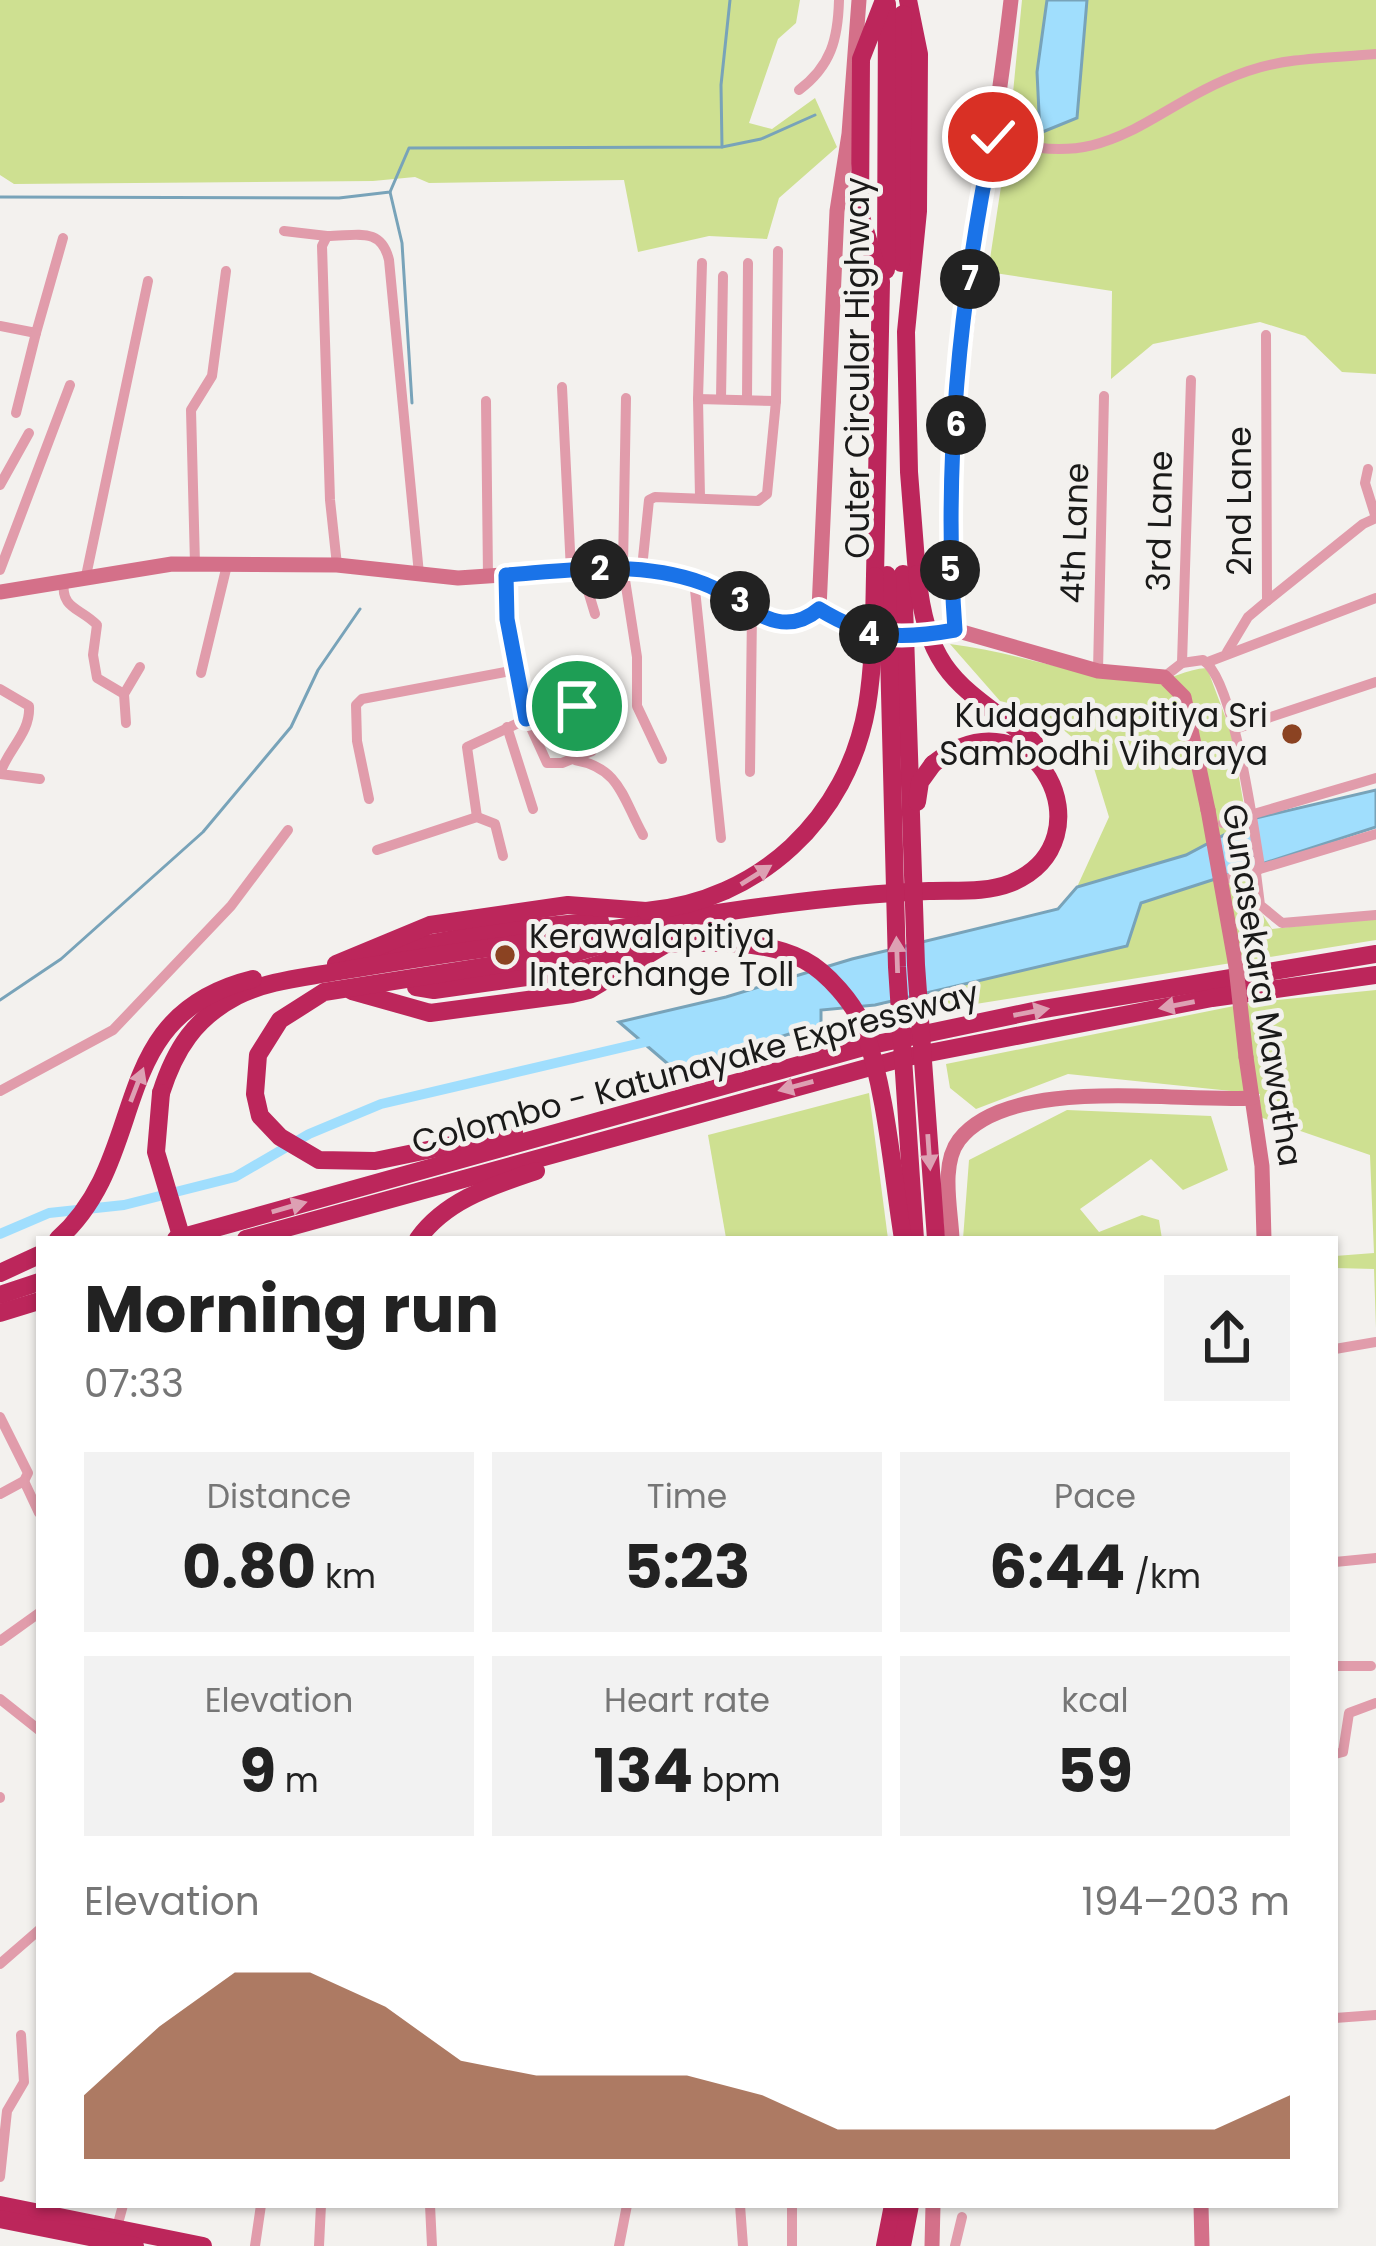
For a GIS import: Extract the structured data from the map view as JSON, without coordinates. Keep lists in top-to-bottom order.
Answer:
{
  "streets": {
    "highway": ["Outer Circular Highway", "Colombo - Katunayake Expressway"],
    "street": [
      "2nd Lane",
      "3rd Lane",
      "4th Lane",
      "Gunasekara Mawatha"
    ]
  },
  "places": ["Kudagahapitiya Sri Sambodhi Viharaya", "Kerawalapitiya Interchange Toll"],
  "page": {
    "pins": [
      "7",
      "6",
      "2",
      "5",
      "3",
      "4"
    ],
    "heading": ["Morning run", "07:33"],
    "stats": [
      ["Distance", "0.80 km"],
      ["Time", "5:23"],
      ["Pace", "6:44 /km"],
      ["Elevation", "9 m"],
      ["Heart rate", "134 bpm"],
      ["kcal", "59"]
    ],
    "chart": ["Elevation", "194–203 m"]
  }
}
